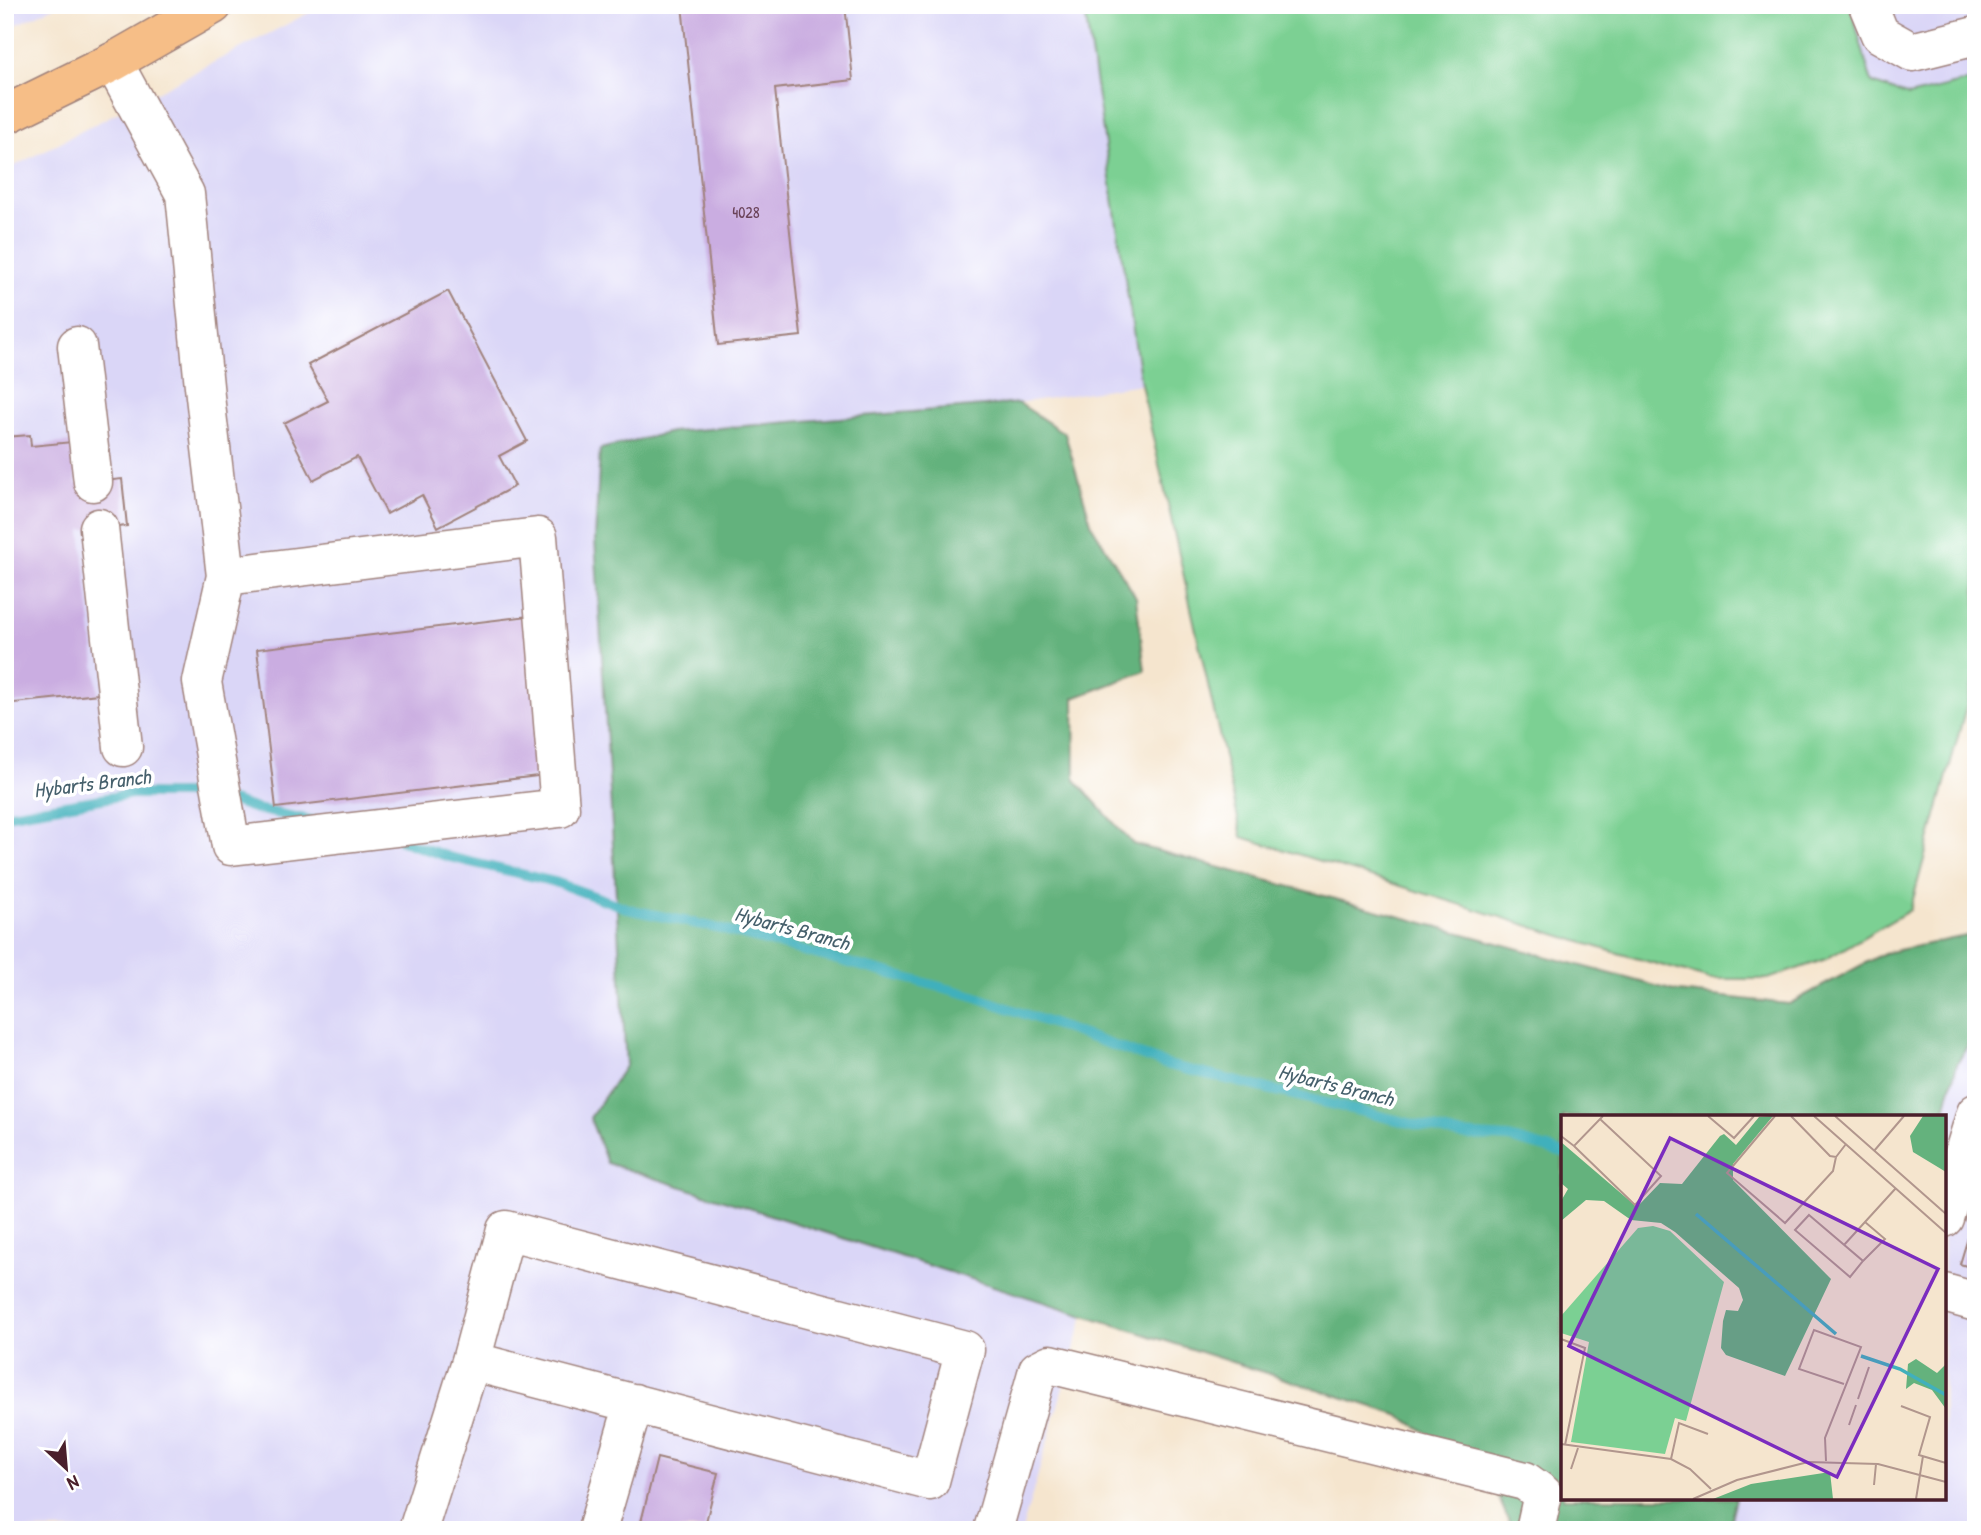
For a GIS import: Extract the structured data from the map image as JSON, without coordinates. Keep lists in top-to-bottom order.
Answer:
{
  "water": ["Hybarts Branch"],
  "house_numbers": ["4028"],
  "north": "bottom right"
}
